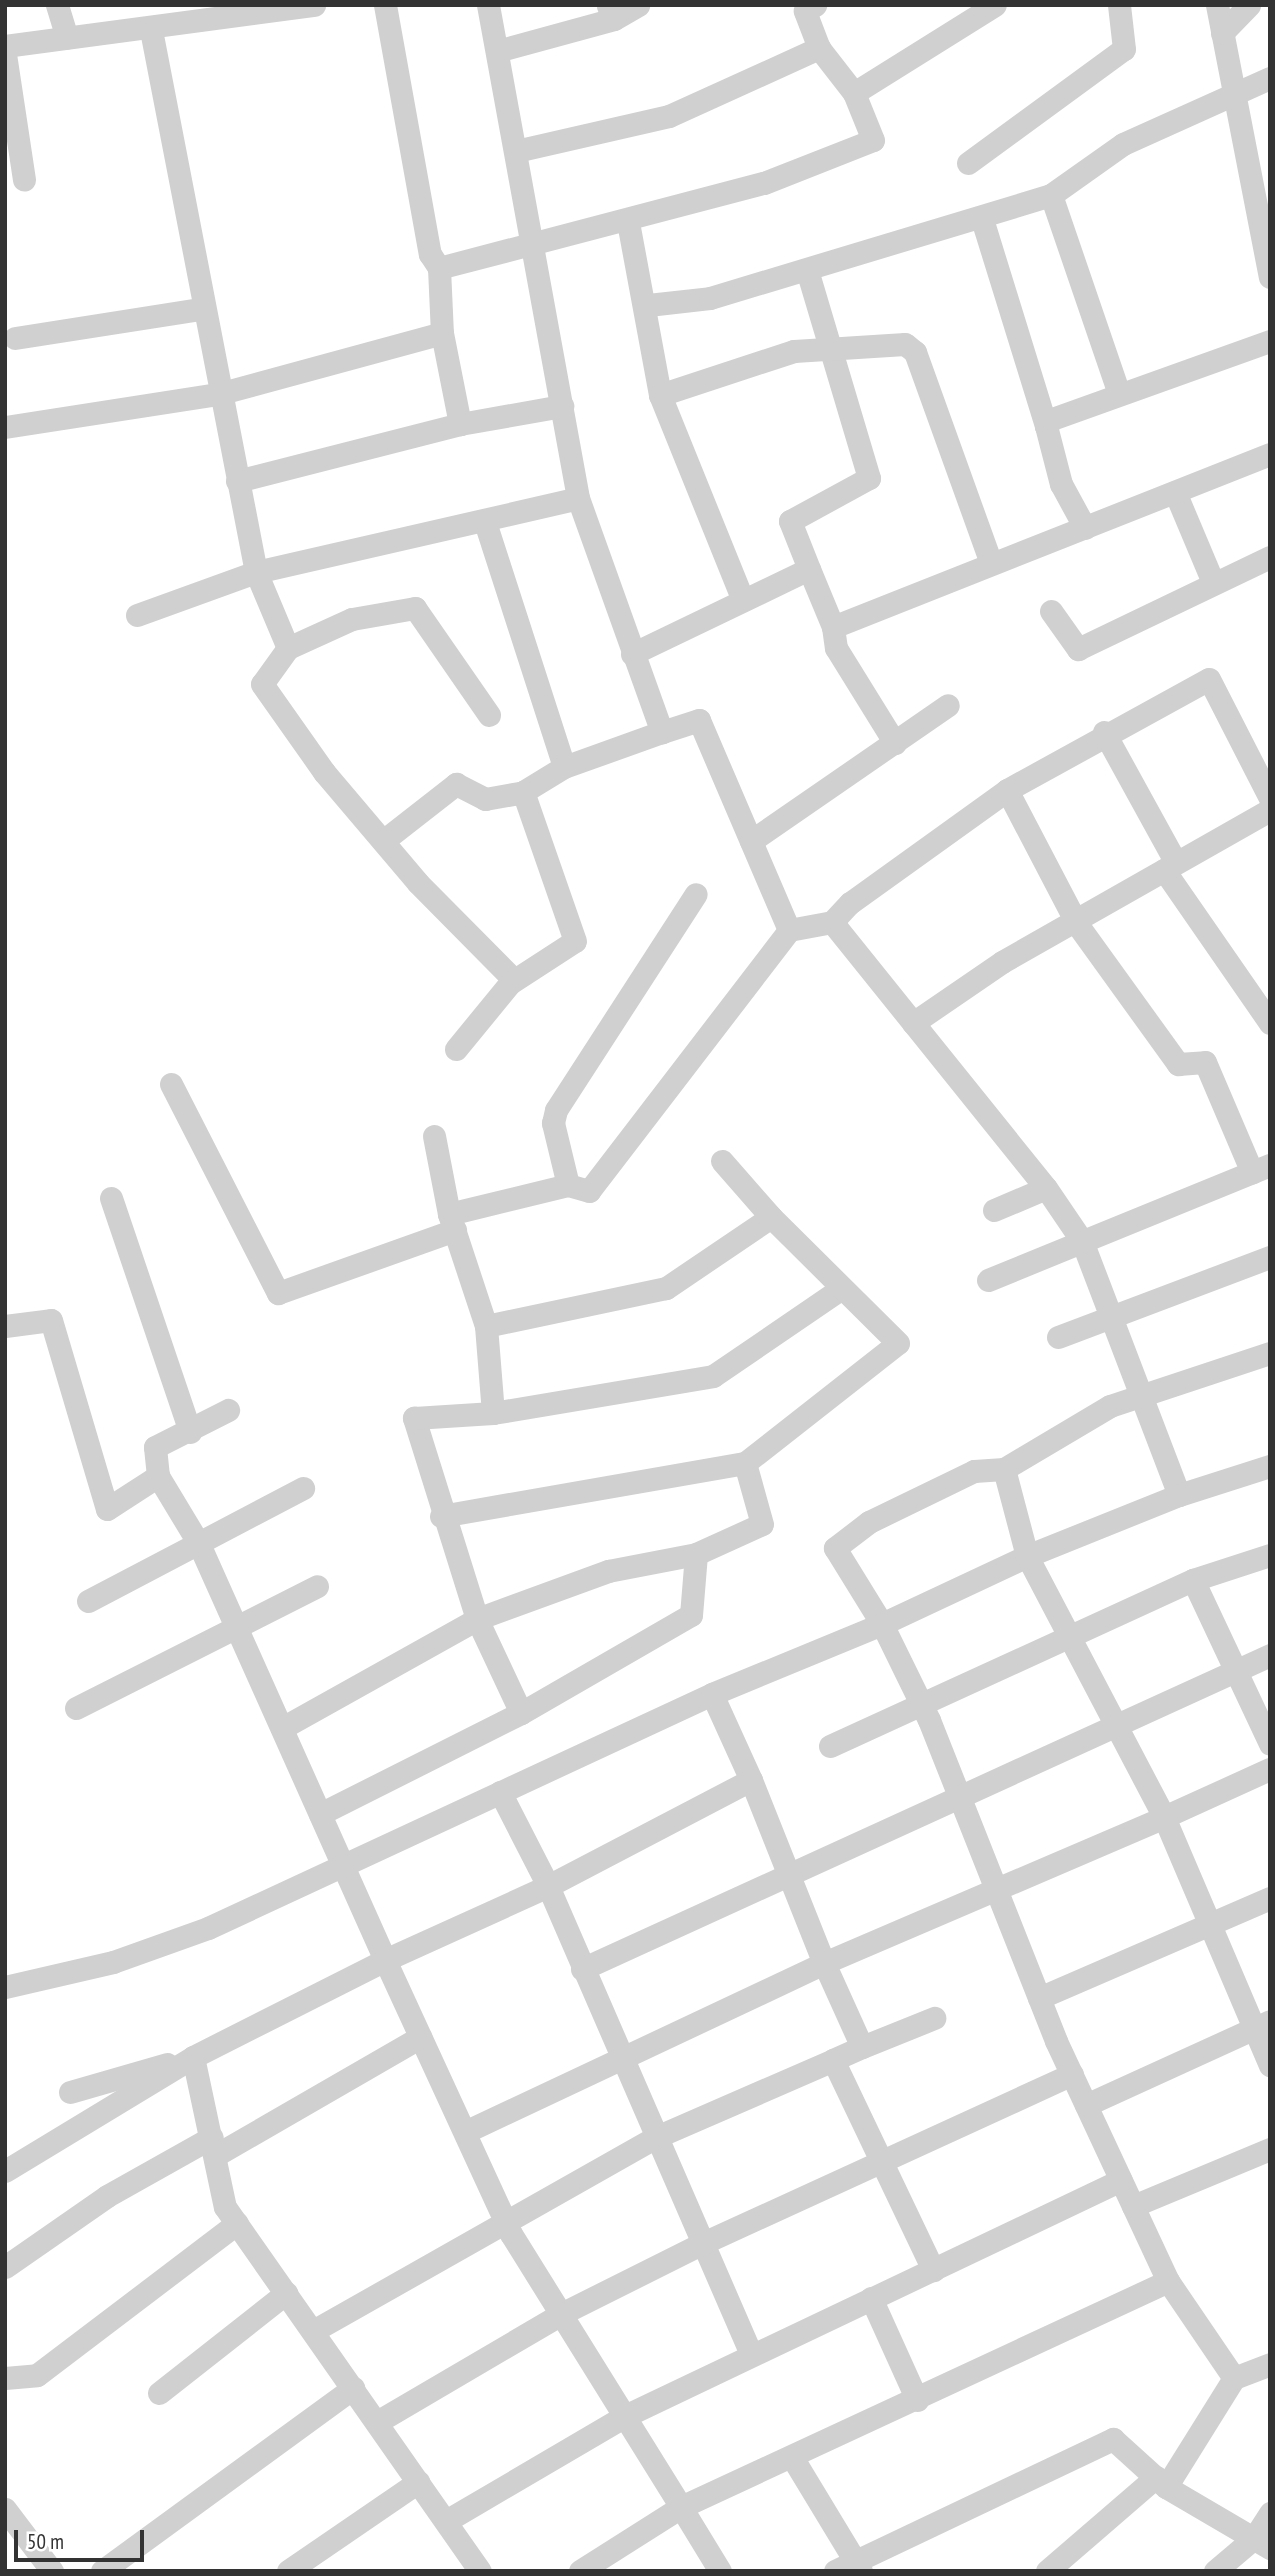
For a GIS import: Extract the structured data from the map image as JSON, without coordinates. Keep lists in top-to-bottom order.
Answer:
{
  "scale_bar": "50 m"
}
